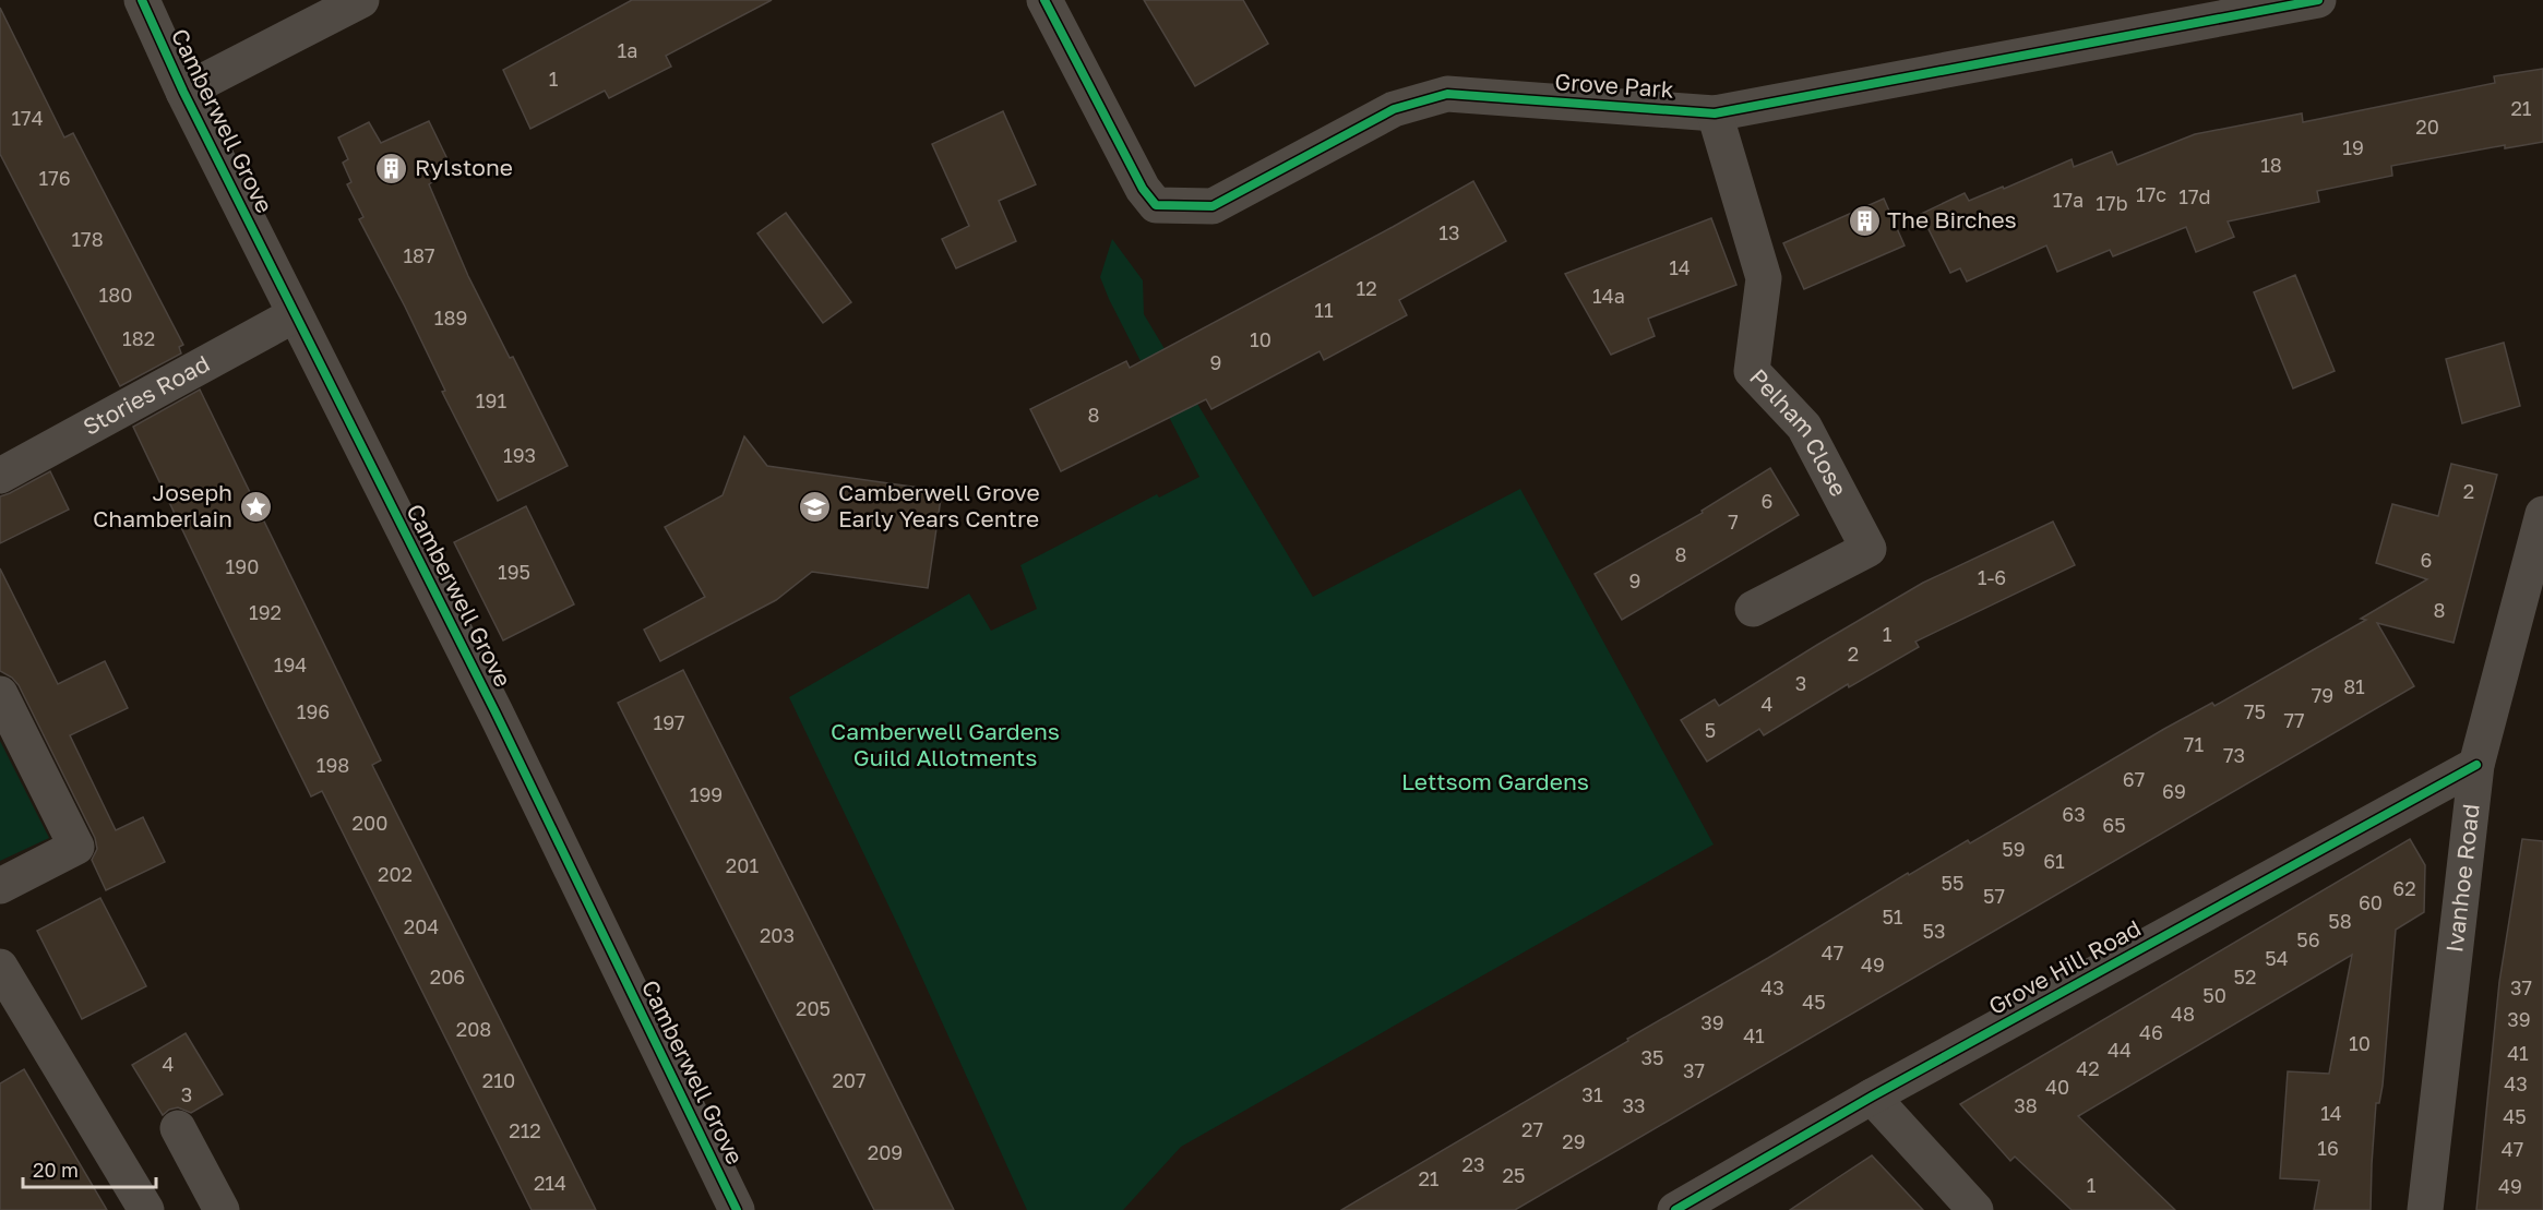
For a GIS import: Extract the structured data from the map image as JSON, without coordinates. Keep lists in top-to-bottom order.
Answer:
{
  "streets": {
    "street": [
      "Grove Park",
      "Camberwell Grove",
      "Stories Road",
      "Pelham Close",
      "Ivanhoe Road",
      "Grove Hill Road"
    ]
  },
  "crossings": [
    ["Grove Park", "Pelham Close"],
    ["Camberwell Grove", "Stories Road"],
    ["Ivanhoe Road", "Grove Hill Road"]
  ],
  "parks": ["Camberwell Gardens Guild Allotments", "Lettsom Gardens"],
  "places": {
    "building": ["Rylstone", "The Birches"],
    "place": ["Joseph Chamberlain"],
    "school or university": ["Camberwell Grove Early Years Centre"]
  },
  "house_numbers": [
    "1a",
    "1",
    "21",
    "174",
    "20",
    "19",
    "18",
    "176",
    "17c",
    "17d",
    "17a",
    "17b",
    "13",
    "178",
    "187",
    "14",
    "12",
    "180",
    "14a",
    "11",
    "189",
    "182",
    "10",
    "9",
    "191",
    "8",
    "193",
    "2",
    "6",
    "7",
    "8",
    "6",
    "190",
    "195",
    "1-6",
    "9",
    "8",
    "192",
    "1",
    "2",
    "194",
    "3",
    "81",
    "79",
    "4",
    "196",
    "75",
    "77",
    "197",
    "5",
    "71",
    "73",
    "198",
    "67",
    "69",
    "199",
    "63",
    "200",
    "65",
    "59",
    "61",
    "201",
    "202",
    "55",
    "62",
    "57",
    "60",
    "51",
    "58",
    "204",
    "53",
    "203",
    "56",
    "47",
    "54",
    "49",
    "206",
    "52",
    "43",
    "37",
    "50",
    "45",
    "205",
    "48",
    "39",
    "39",
    "208",
    "46",
    "41",
    "10",
    "44",
    "41",
    "35",
    "4",
    "42",
    "37",
    "210",
    "207",
    "43",
    "40",
    "3",
    "31",
    "33",
    "38",
    "14",
    "45",
    "27",
    "212",
    "29",
    "16",
    "47",
    "209",
    "23",
    "25",
    "21",
    "214",
    "1",
    "49"
  ],
  "scale_bar": "20 m"
}
